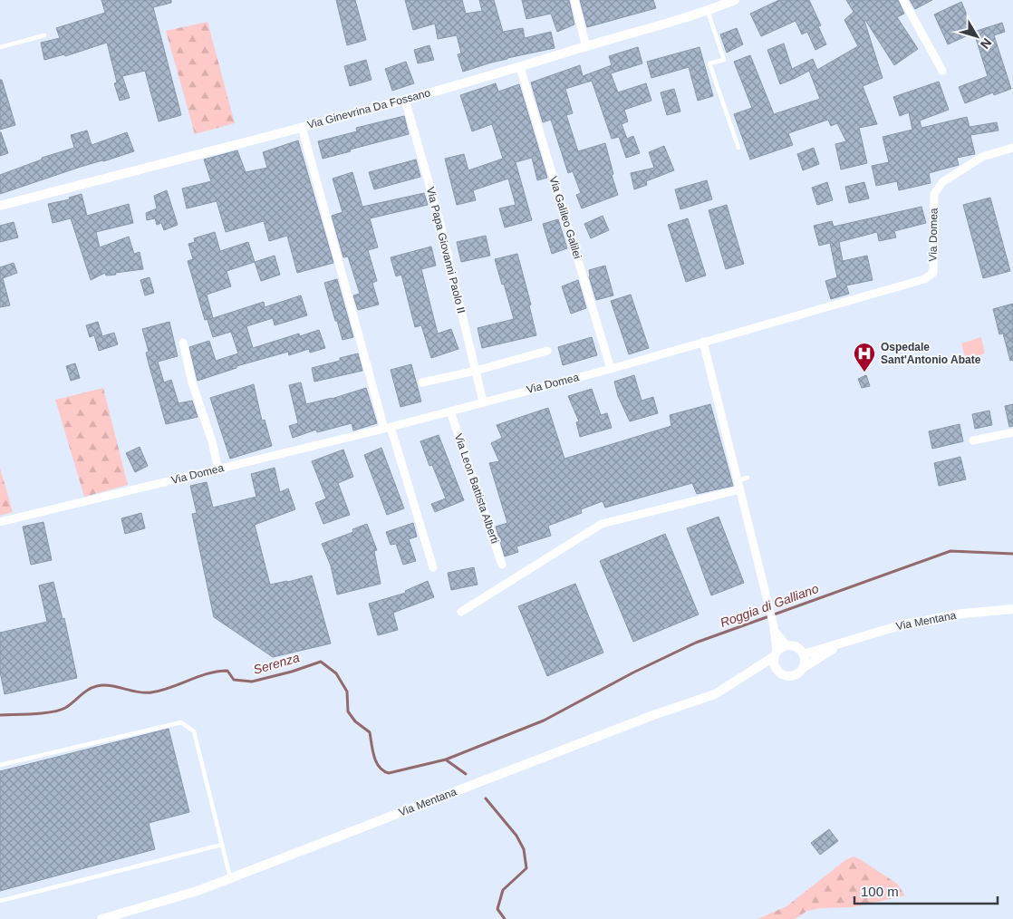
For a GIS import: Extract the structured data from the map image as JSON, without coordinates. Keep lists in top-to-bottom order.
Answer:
{
  "streets": {
    "street": [
      "Via Ginevrina Da Fossano",
      "Via Galileo Galilei",
      "Via Domea",
      "Via Papa Giovanni Paolo II",
      "Via Leon Battista Alberti",
      "Via Mentana"
    ]
  },
  "crossings": [
    ["Via Ginevrina Da Fossano", "Via Galileo Galilei"],
    ["Via Ginevrina Da Fossano", "Via Papa Giovanni Paolo II"],
    ["Via Galileo Galilei", "Via Domea"],
    ["Via Domea", "Via Papa Giovanni Paolo II"],
    ["Via Domea", "Via Leon Battista Alberti"]
  ],
  "water": ["Roggia di Galliano", "Serenza"],
  "places": {
    "hospital": ["Ospedale Sant'Antonio Abate"]
  },
  "scale_bar": "100 m",
  "north": "bottom right"
}
